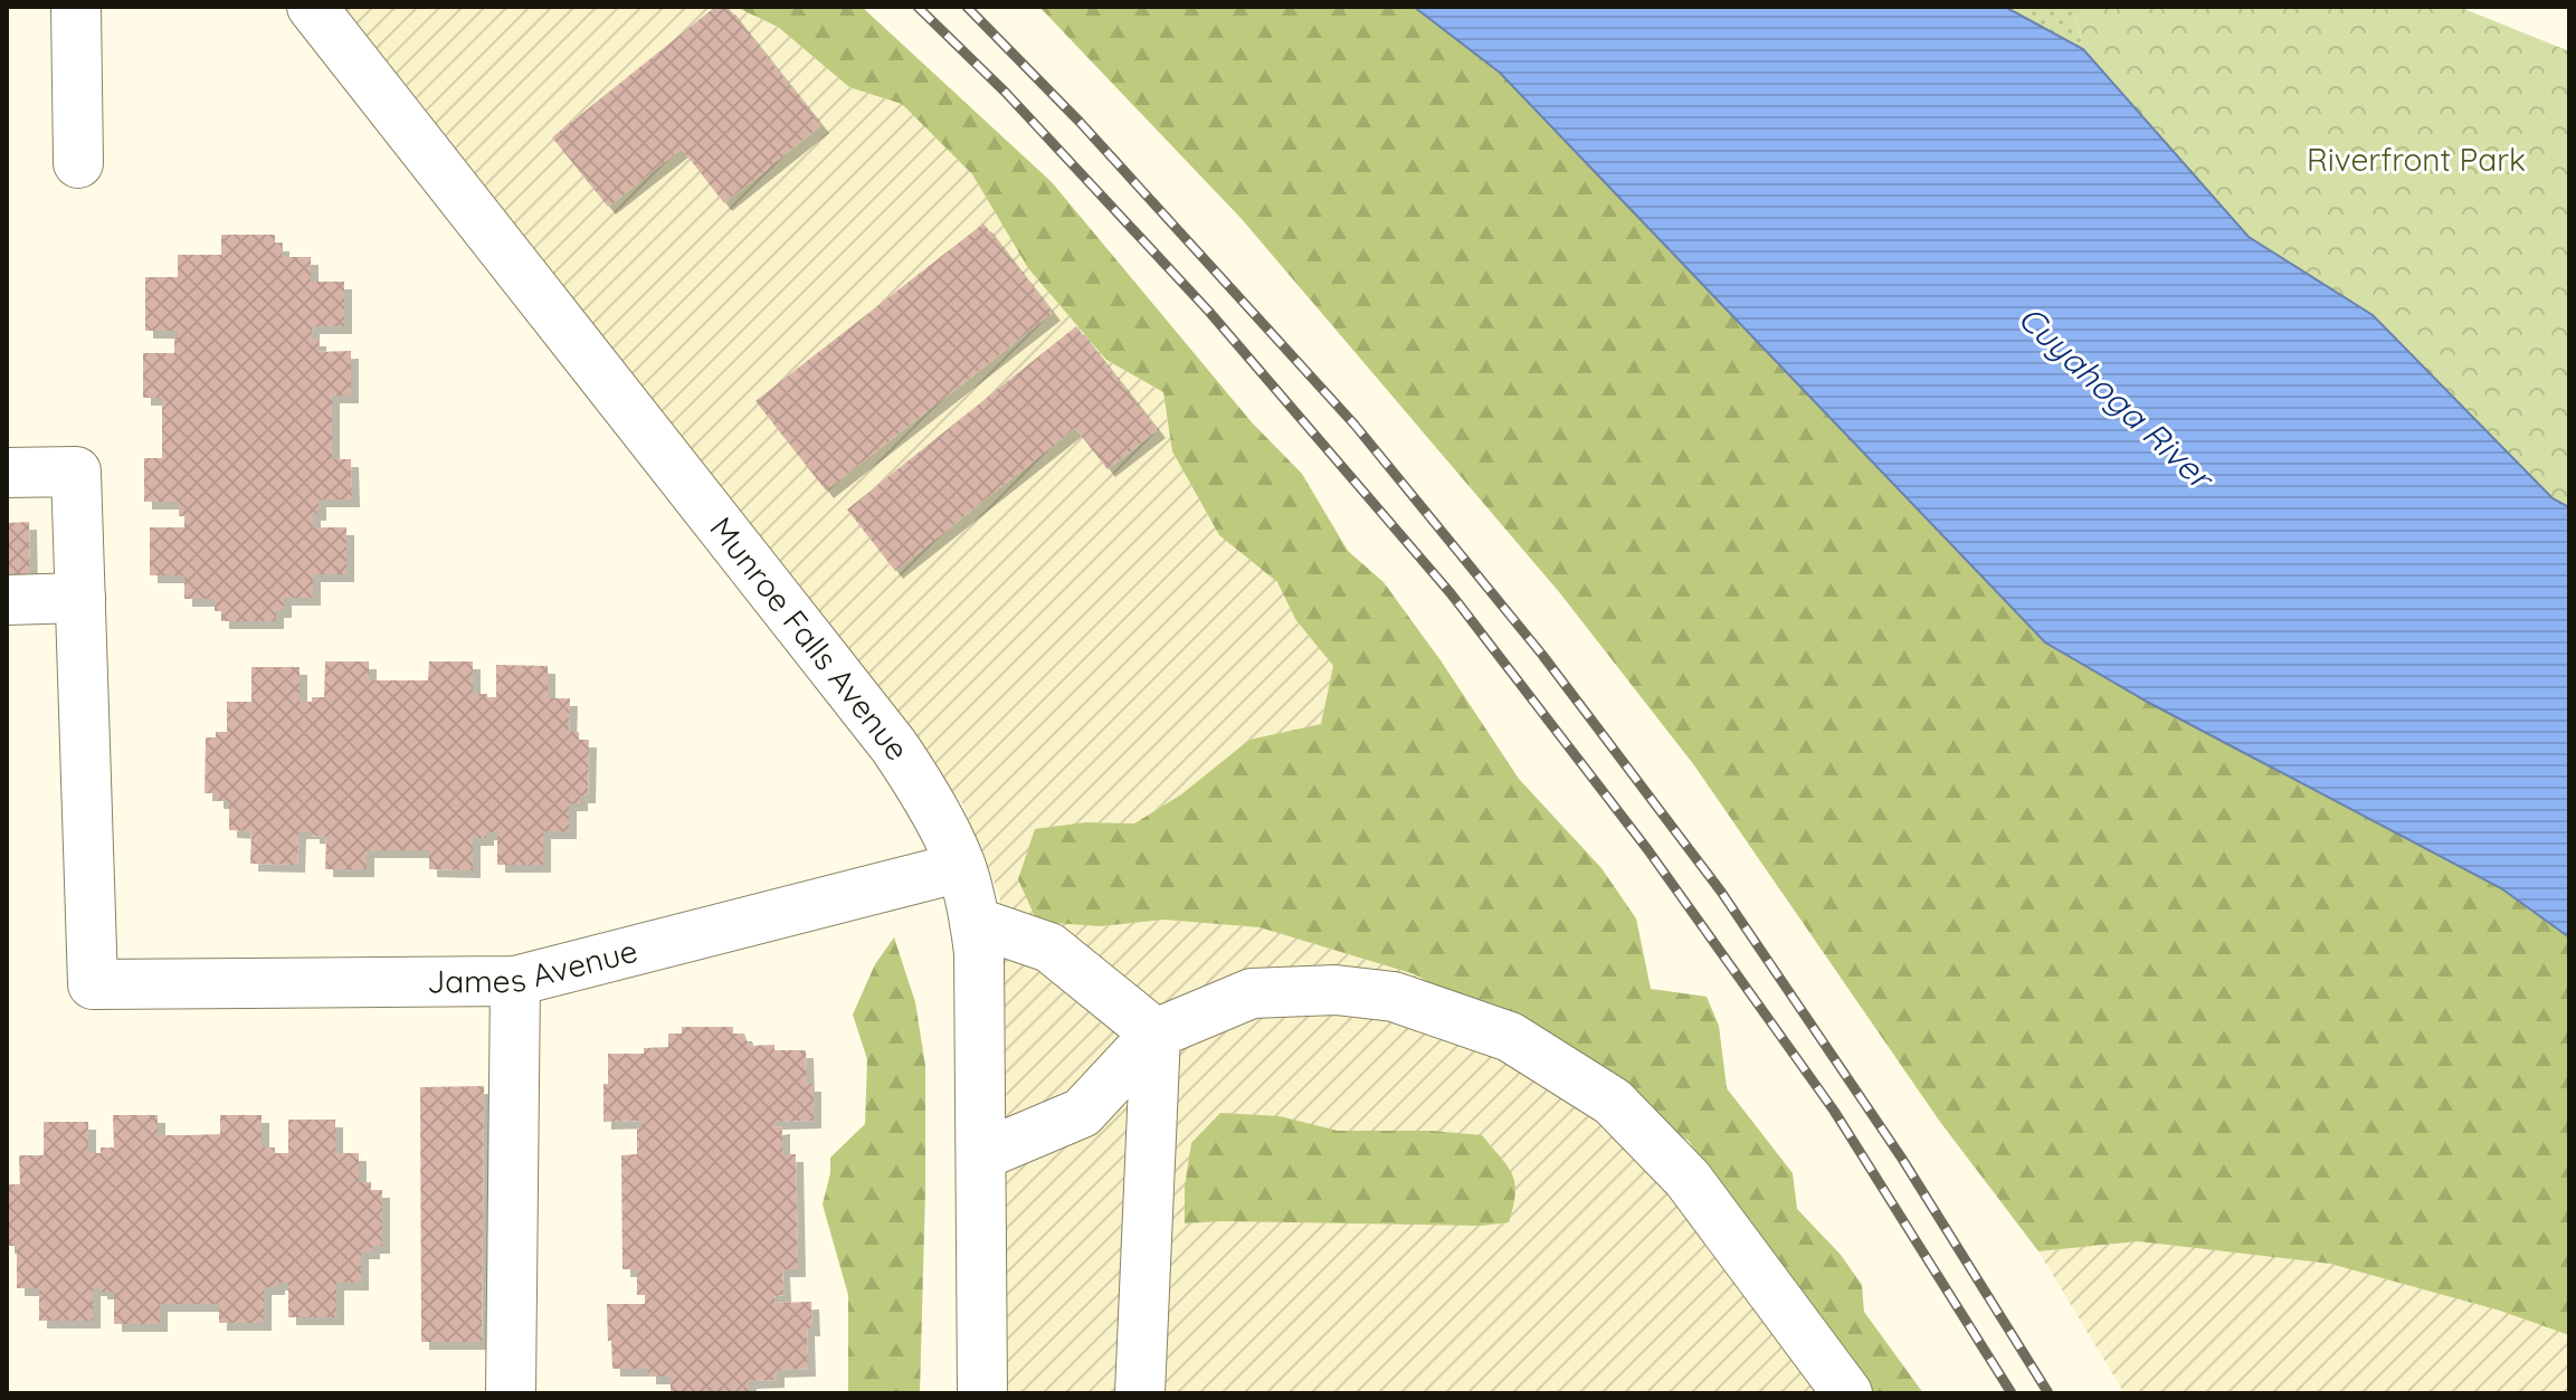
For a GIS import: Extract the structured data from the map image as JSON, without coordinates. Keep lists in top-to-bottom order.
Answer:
{
  "streets": {
    "street": ["Munroe Falls Avenue", "James Avenue"]
  },
  "crossings": [
    ["Munroe Falls Avenue", "James Avenue"]
  ],
  "water": ["Cuyahoga River"],
  "parks": ["Riverfront Park"]
}
